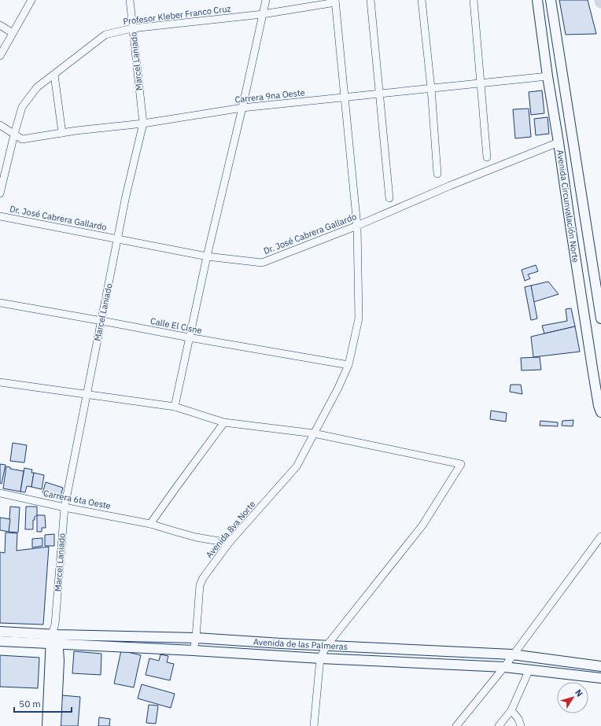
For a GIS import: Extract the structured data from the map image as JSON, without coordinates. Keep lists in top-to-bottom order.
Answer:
{
  "streets": {
    "main road": ["Marcel Laniado", "Avenida Circunvalación Norte", "Avenida de las Palmeras"],
    "street": [
      "Profesor Kleber Franco Cruz",
      "Carrera 9na Oeste",
      "Dr. José Cabrera Gallardo",
      "Calle El Cisne",
      "Carrera 6ta Oeste",
      "Avenida 8va Norte"
    ]
  },
  "crossings": [
    ["Profesor Kleber Franco Cruz", "Marcel Laniado"],
    ["Profesor Kleber Franco Cruz", "Carrera 9na Oeste"],
    ["Profesor Kleber Franco Cruz", "Avenida 8va Norte"],
    ["Marcel Laniado", "Carrera 9na Oeste"],
    ["Marcel Laniado", "Dr. José Cabrera Gallardo"],
    ["Marcel Laniado", "Calle El Cisne"],
    ["Marcel Laniado", "Carrera 6ta Oeste"],
    ["Marcel Laniado", "Avenida de las Palmeras"],
    ["Carrera 9na Oeste", "Avenida Circunvalación Norte"],
    ["Carrera 9na Oeste", "Avenida 8va Norte"],
    ["Avenida Circunvalación Norte", "Dr. José Cabrera Gallardo"],
    ["Dr. José Cabrera Gallardo", "Avenida 8va Norte"],
    ["Calle El Cisne", "Avenida 8va Norte"],
    ["Carrera 6ta Oeste", "Avenida 8va Norte"],
    ["Avenida 8va Norte", "Avenida de las Palmeras"]
  ],
  "scale_bar": "50 m",
  "north": "top right"
}
